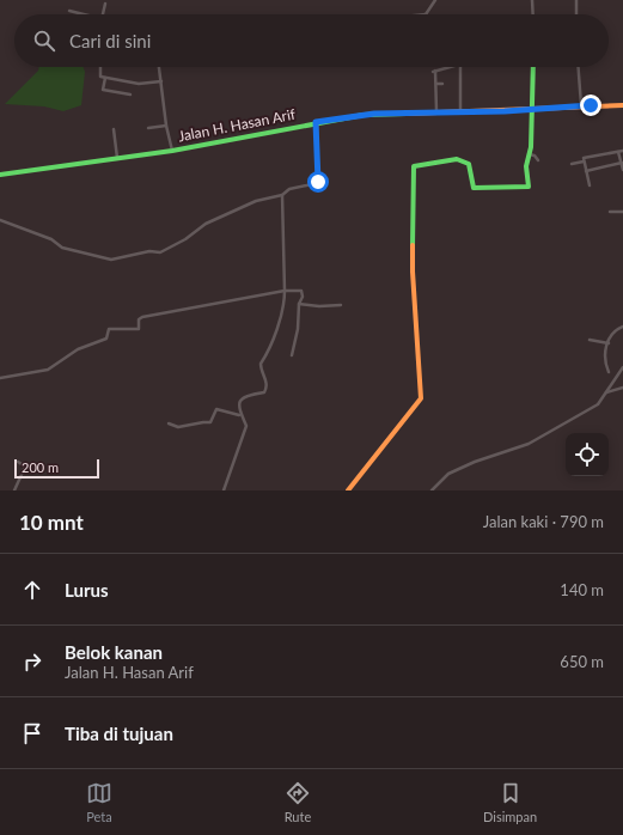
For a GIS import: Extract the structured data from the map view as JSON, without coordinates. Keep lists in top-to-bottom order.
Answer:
{
  "streets": {
    "main road": ["Jalan H. Hasan Arif"]
  },
  "scale_bar": "200 m",
  "page": {
    "search": "Cari di sini",
    "scale": "200 m",
    "heading": ["10 mnt", "Jalan kaki · 790 m"],
    "list": [
      ["Lurus", "140 m"],
      ["Belok kanan", "Jalan H. Hasan Arif", "650 m"],
      "Tiba di tujuan"
    ],
    "nav": ["Peta", "Rute", "Disimpan"]
  }
}
